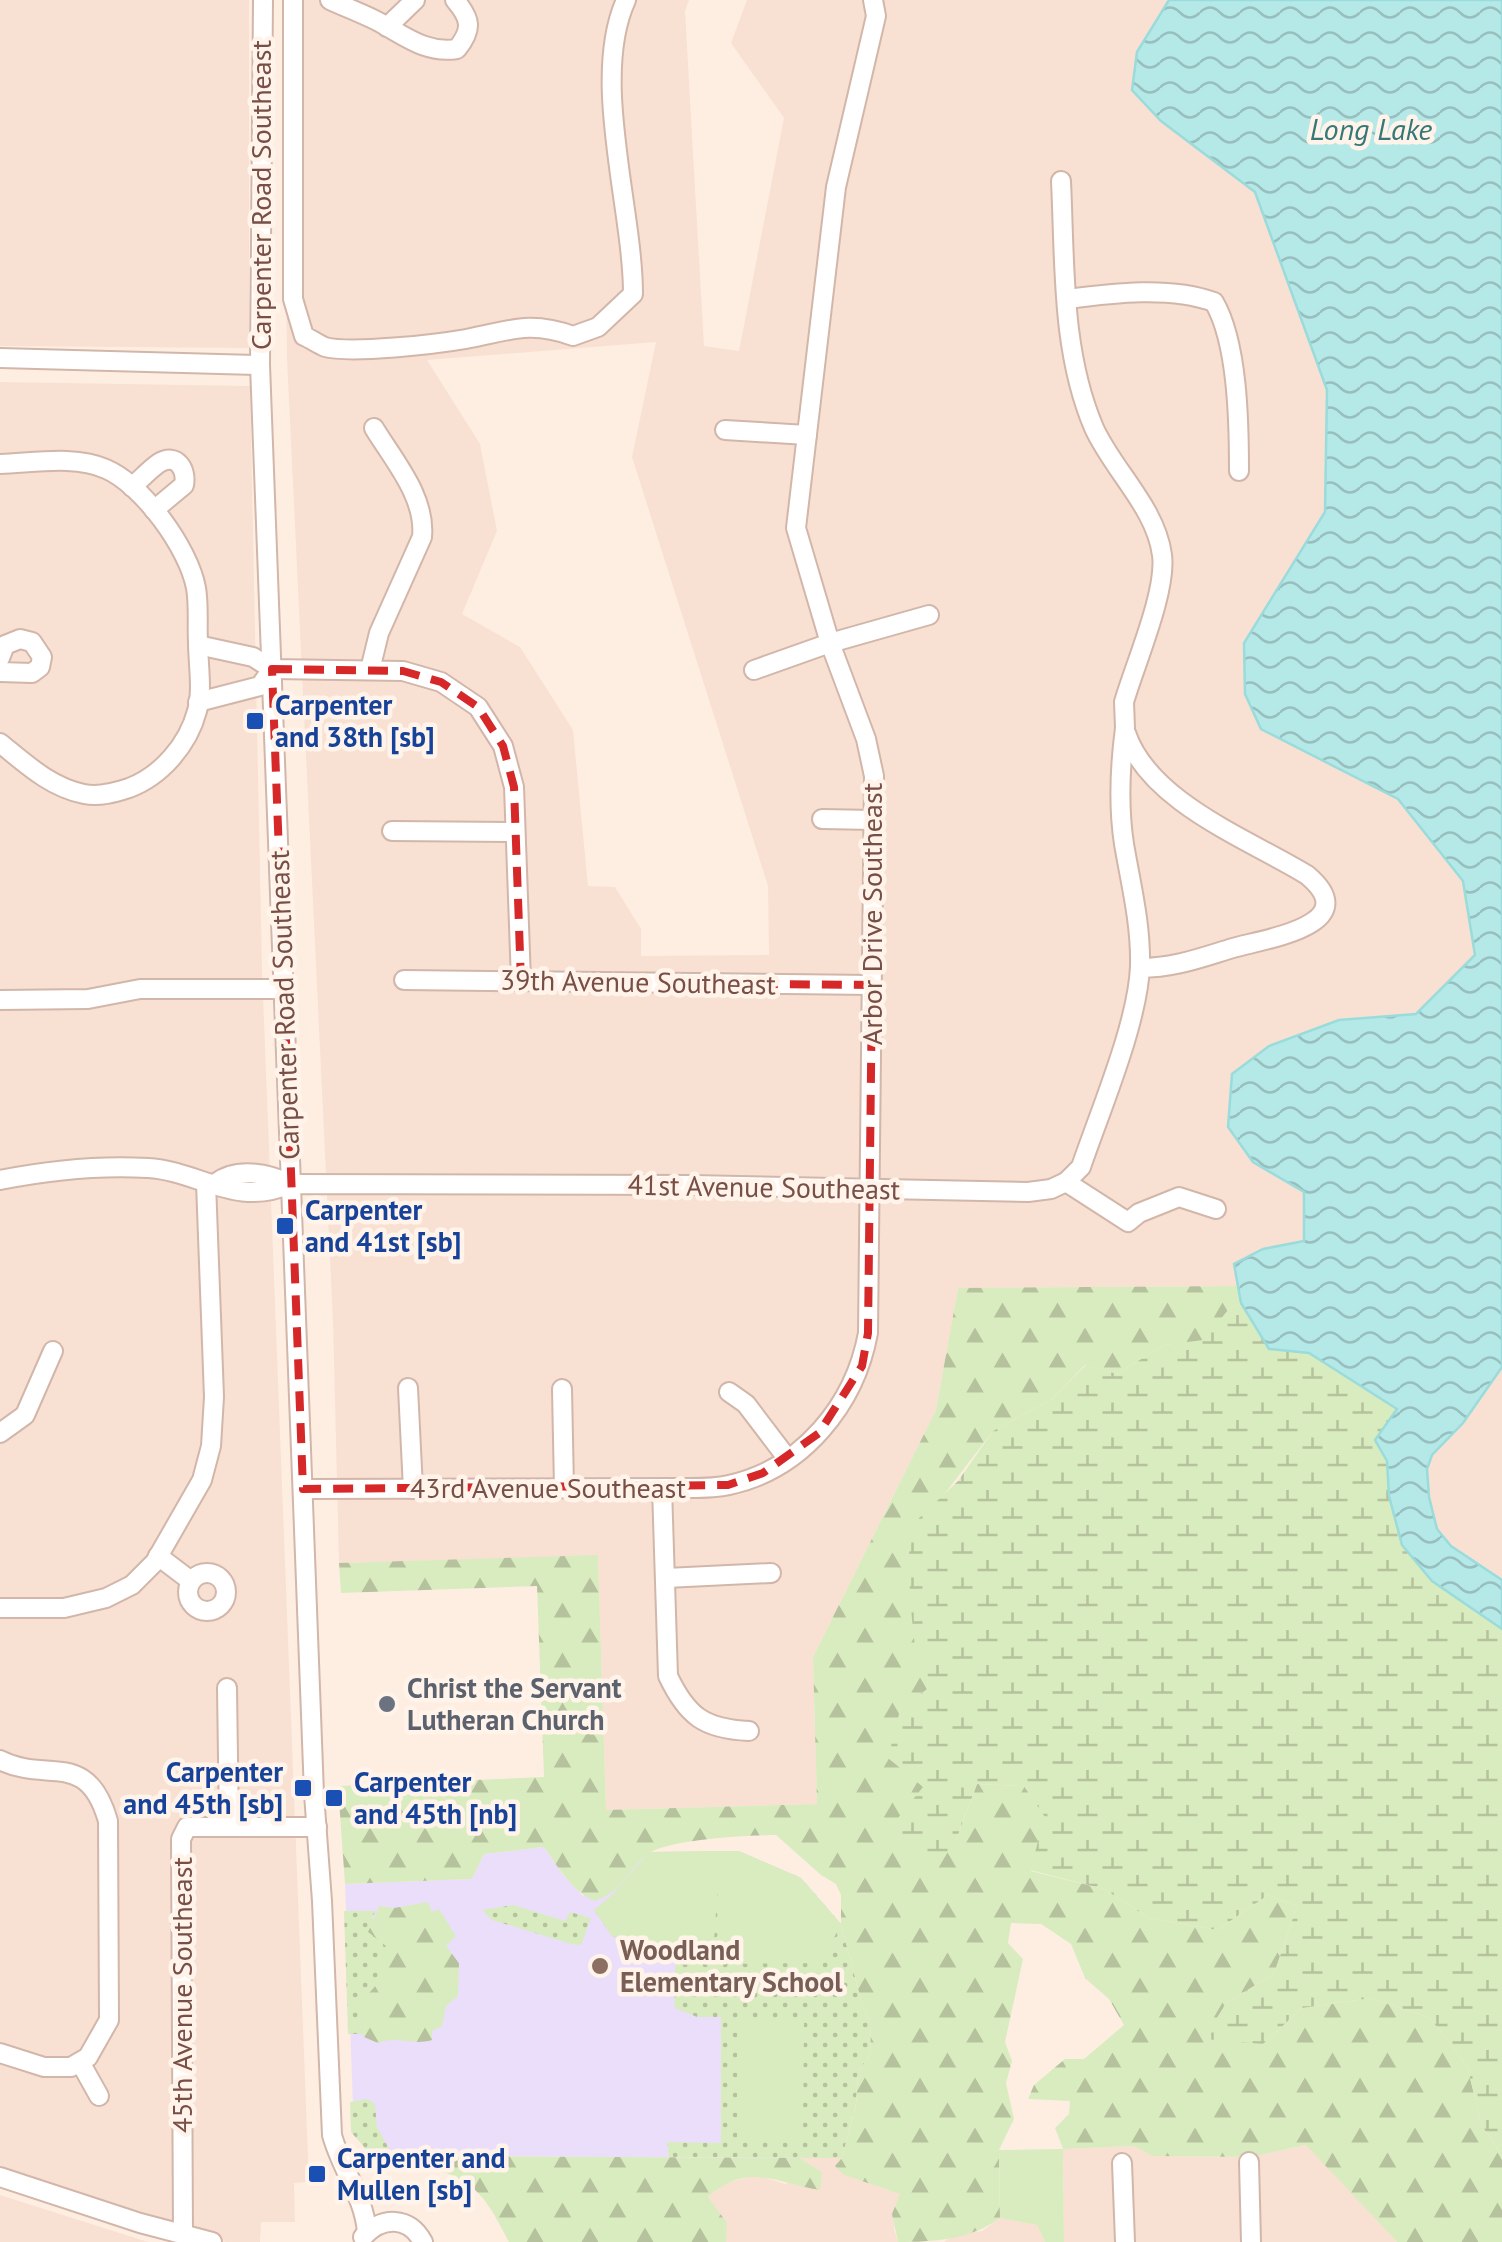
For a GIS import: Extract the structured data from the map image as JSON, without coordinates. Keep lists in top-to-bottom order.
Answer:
{
  "streets": {
    "street": [
      "Carpenter Road Southeast",
      "Arbor Drive Southeast",
      "39th Avenue Southeast",
      "41st Avenue Southeast",
      "43rd Avenue Southeast",
      "45th Avenue Southeast"
    ]
  },
  "crossings": [
    ["Carpenter Road Southeast", "41st Avenue Southeast"],
    ["Carpenter Road Southeast", "43rd Avenue Southeast"],
    ["Carpenter Road Southeast", "45th Avenue Southeast"],
    ["Arbor Drive Southeast", "39th Avenue Southeast"],
    ["Arbor Drive Southeast", "41st Avenue Southeast"],
    ["Arbor Drive Southeast", "43rd Avenue Southeast"]
  ],
  "water": ["Long Lake"],
  "places": {
    "transit": [
      "Carpenter and 38th [sb]",
      "Carpenter and 41st [sb]",
      "Carpenter and 45th [sb]",
      "Carpenter and 45th [nb]",
      "Carpenter and Mullen [sb]"
    ],
    "other": ["Christ the Servant Lutheran Church", "Woodland Elementary School"]
  }
}
